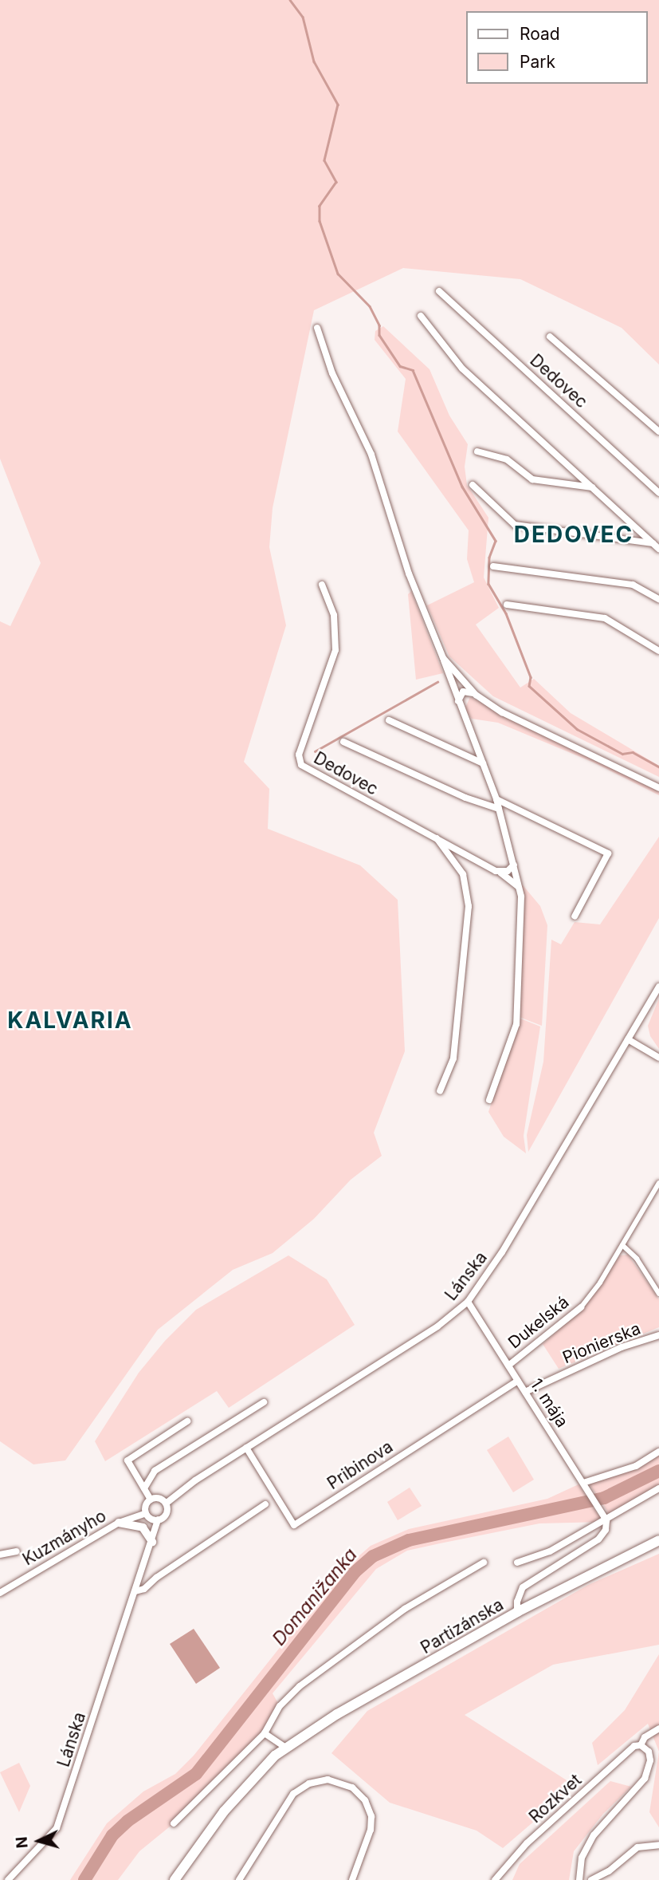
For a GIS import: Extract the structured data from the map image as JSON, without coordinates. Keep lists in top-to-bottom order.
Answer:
{
  "streets": {
    "main road": ["Partizánska"],
    "street": [
      "Dedovec",
      "Lánska",
      "Dukelská",
      "Pionierska",
      "1. mája",
      "Pribinova",
      "Kuzmányho",
      "Rozkvet"
    ]
  },
  "crossings": [
    ["Lánska", "1. mája"],
    ["Lánska", "Pribinova"],
    ["Lánska", "Kuzmányho"],
    ["Dukelská", "1. mája"],
    ["Pionierska", "1. mája"],
    ["1. mája", "Pribinova"]
  ],
  "districts": ["DEDOVEC", "KALVARIA"],
  "water": ["Domanižanka"],
  "legend": ["Road", "Park"],
  "north": "left"
}
